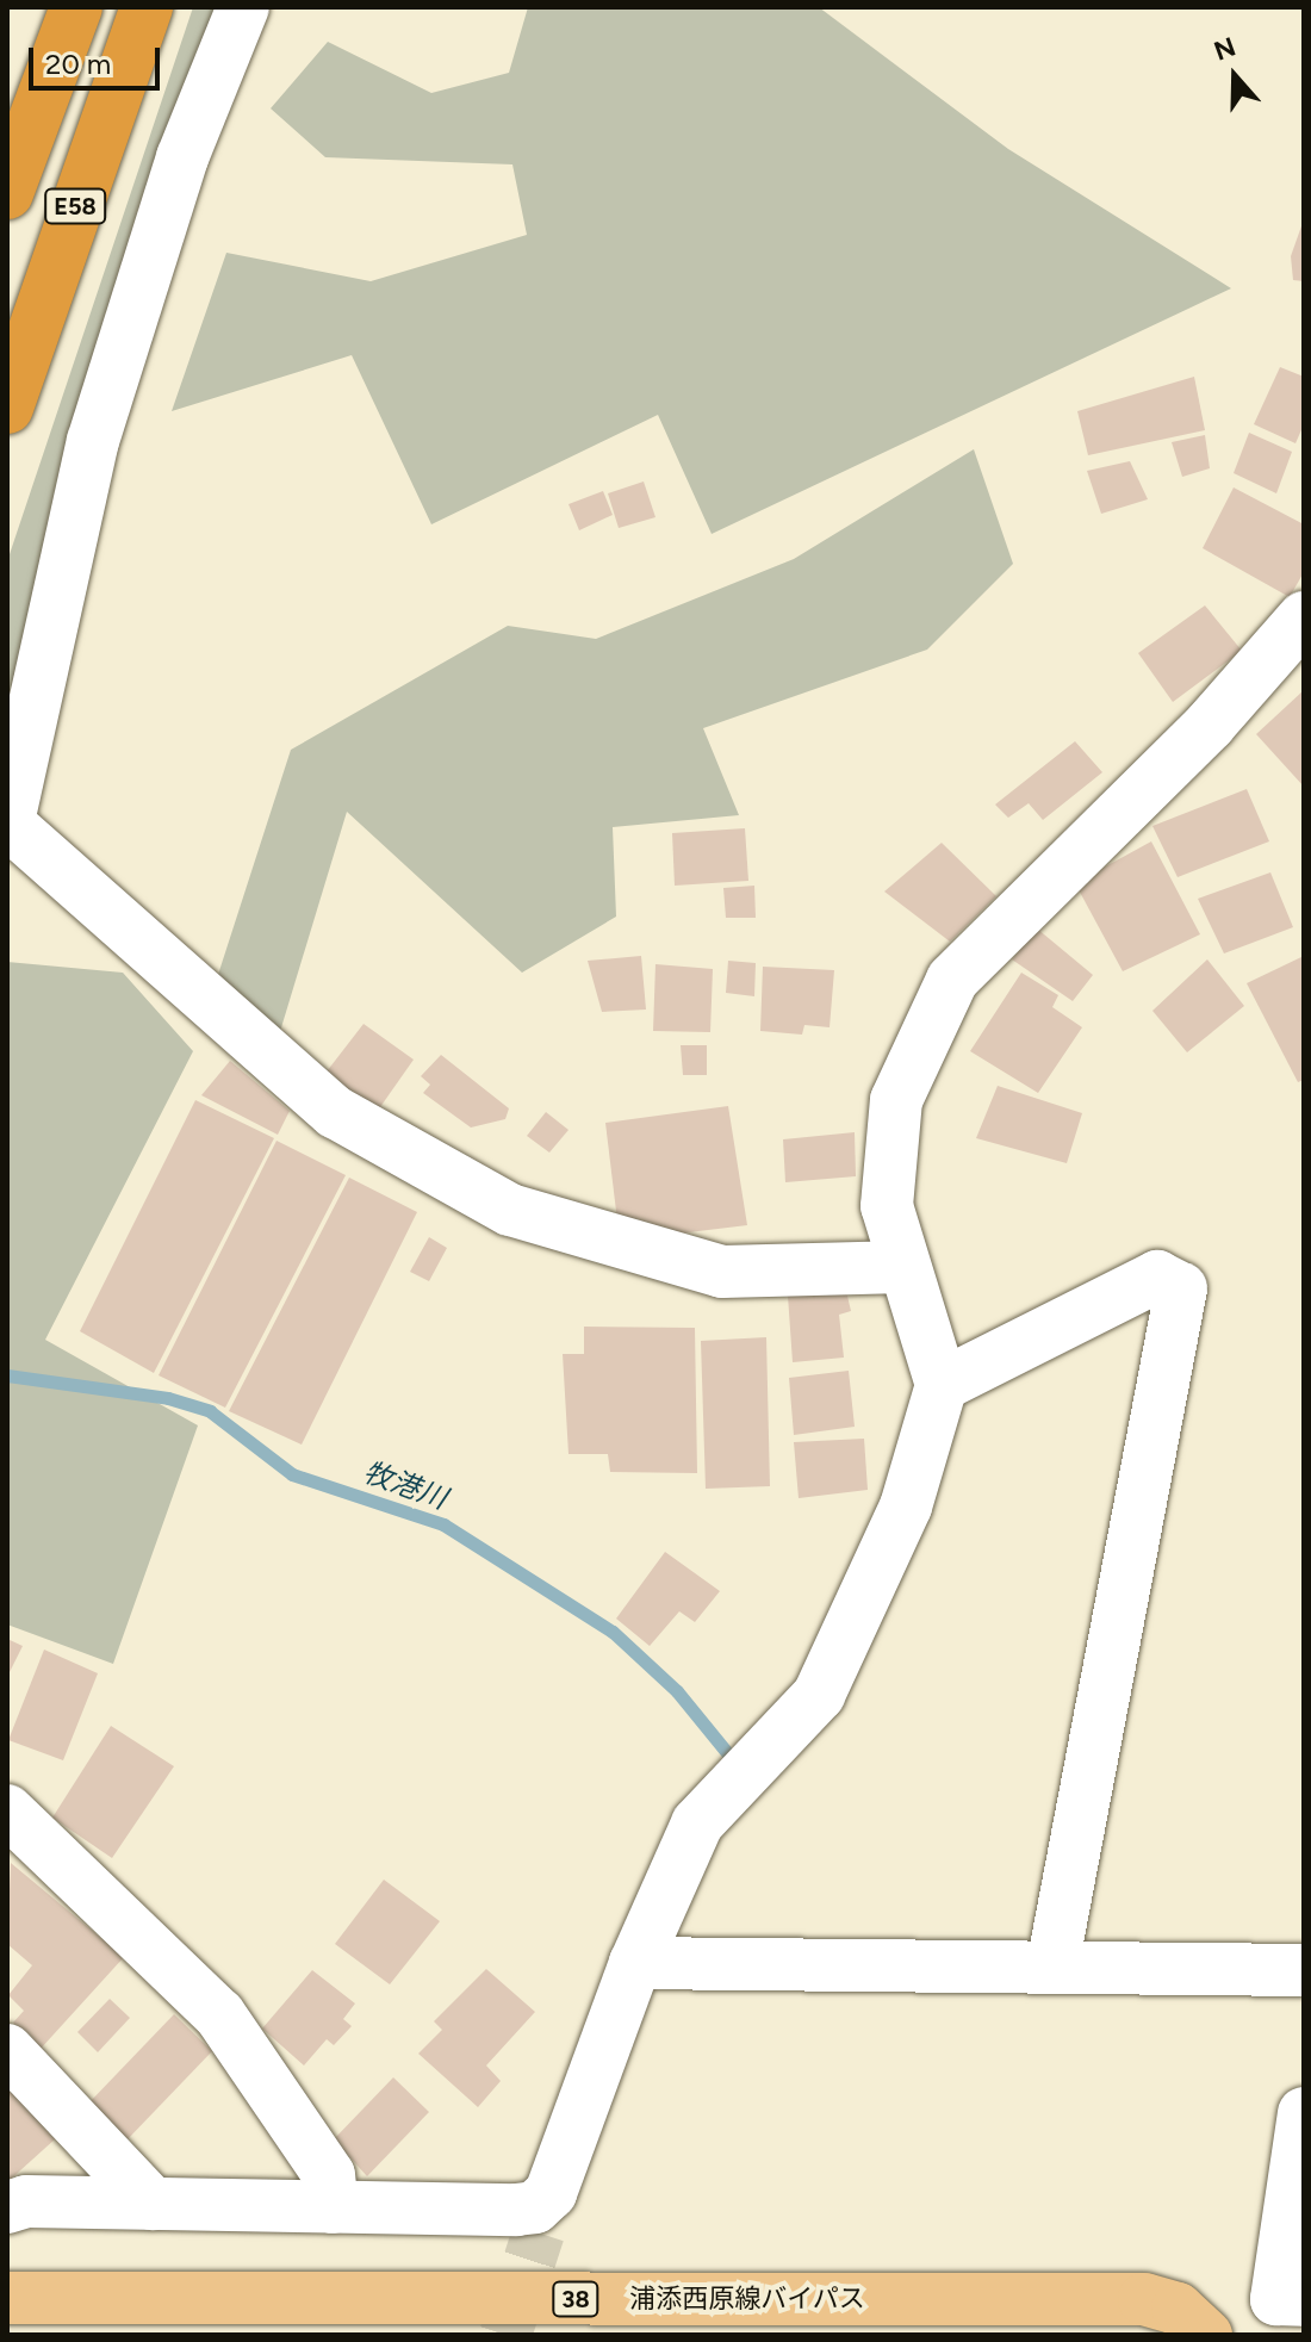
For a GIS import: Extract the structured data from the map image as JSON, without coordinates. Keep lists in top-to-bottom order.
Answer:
{
  "streets": {
    "highway": ["E58"],
    "main road": ["38", "浦添西原線バイパス"]
  },
  "water": ["牧港川"],
  "scale_bar": "20 m",
  "north": "top"
}
